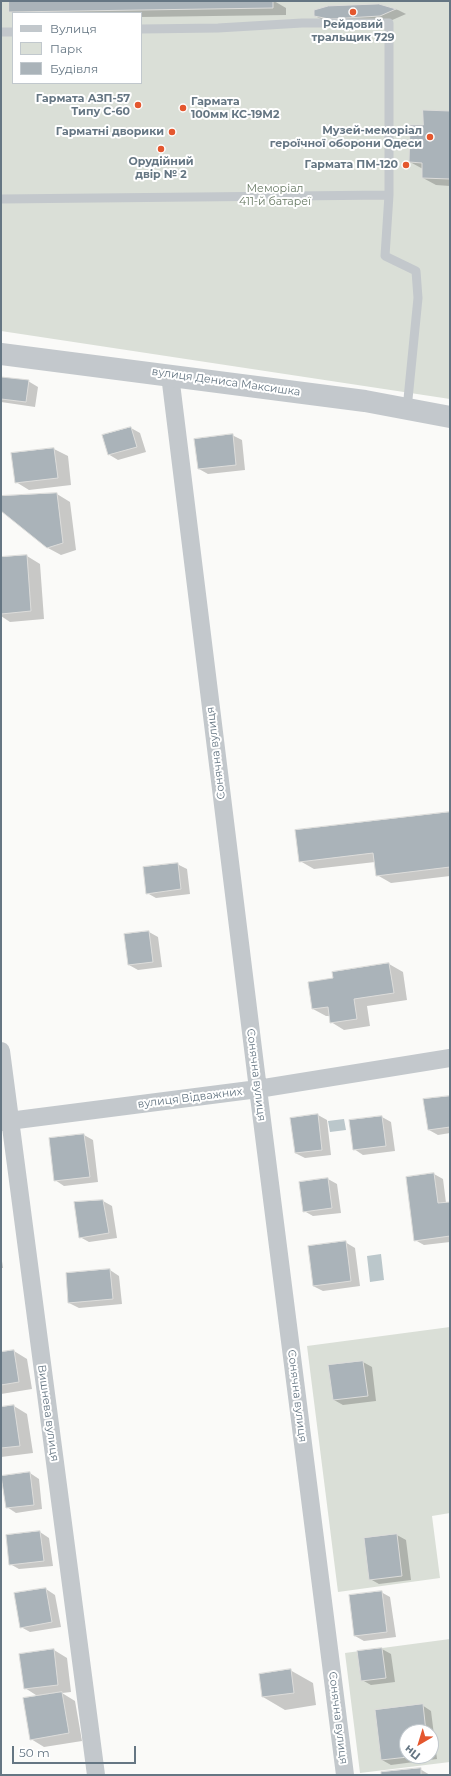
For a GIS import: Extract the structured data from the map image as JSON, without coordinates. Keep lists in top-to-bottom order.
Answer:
{
  "streets": {
    "street": [
      "вулиця Дениса Максишка",
      "Сонячна вулиця",
      "вулиця Відважних",
      "Вишнева вулиця"
    ]
  },
  "crossings": [
    ["вулиця Дениса Максишка", "Сонячна вулиця"],
    ["Сонячна вулиця", "вулиця Відважних"],
    ["вулиця Відважних", "Вишнева вулиця"]
  ],
  "parks": ["Меморіал 411-й батареї"],
  "places": [
    "Рейдовий тральщик 729",
    "Гармата АЗП-57 Типу С-60",
    "Гармата 100мм КС-19М2",
    "Гарматні дворики",
    "Музей-меморіал героїчної оборони Одеси",
    "Орудійний двір № 2",
    "Гармата ПМ-120"
  ],
  "legend": ["Вулиця", "Парк", "Будівля"],
  "scale_bar": "50 m",
  "north": "bottom left"
}
